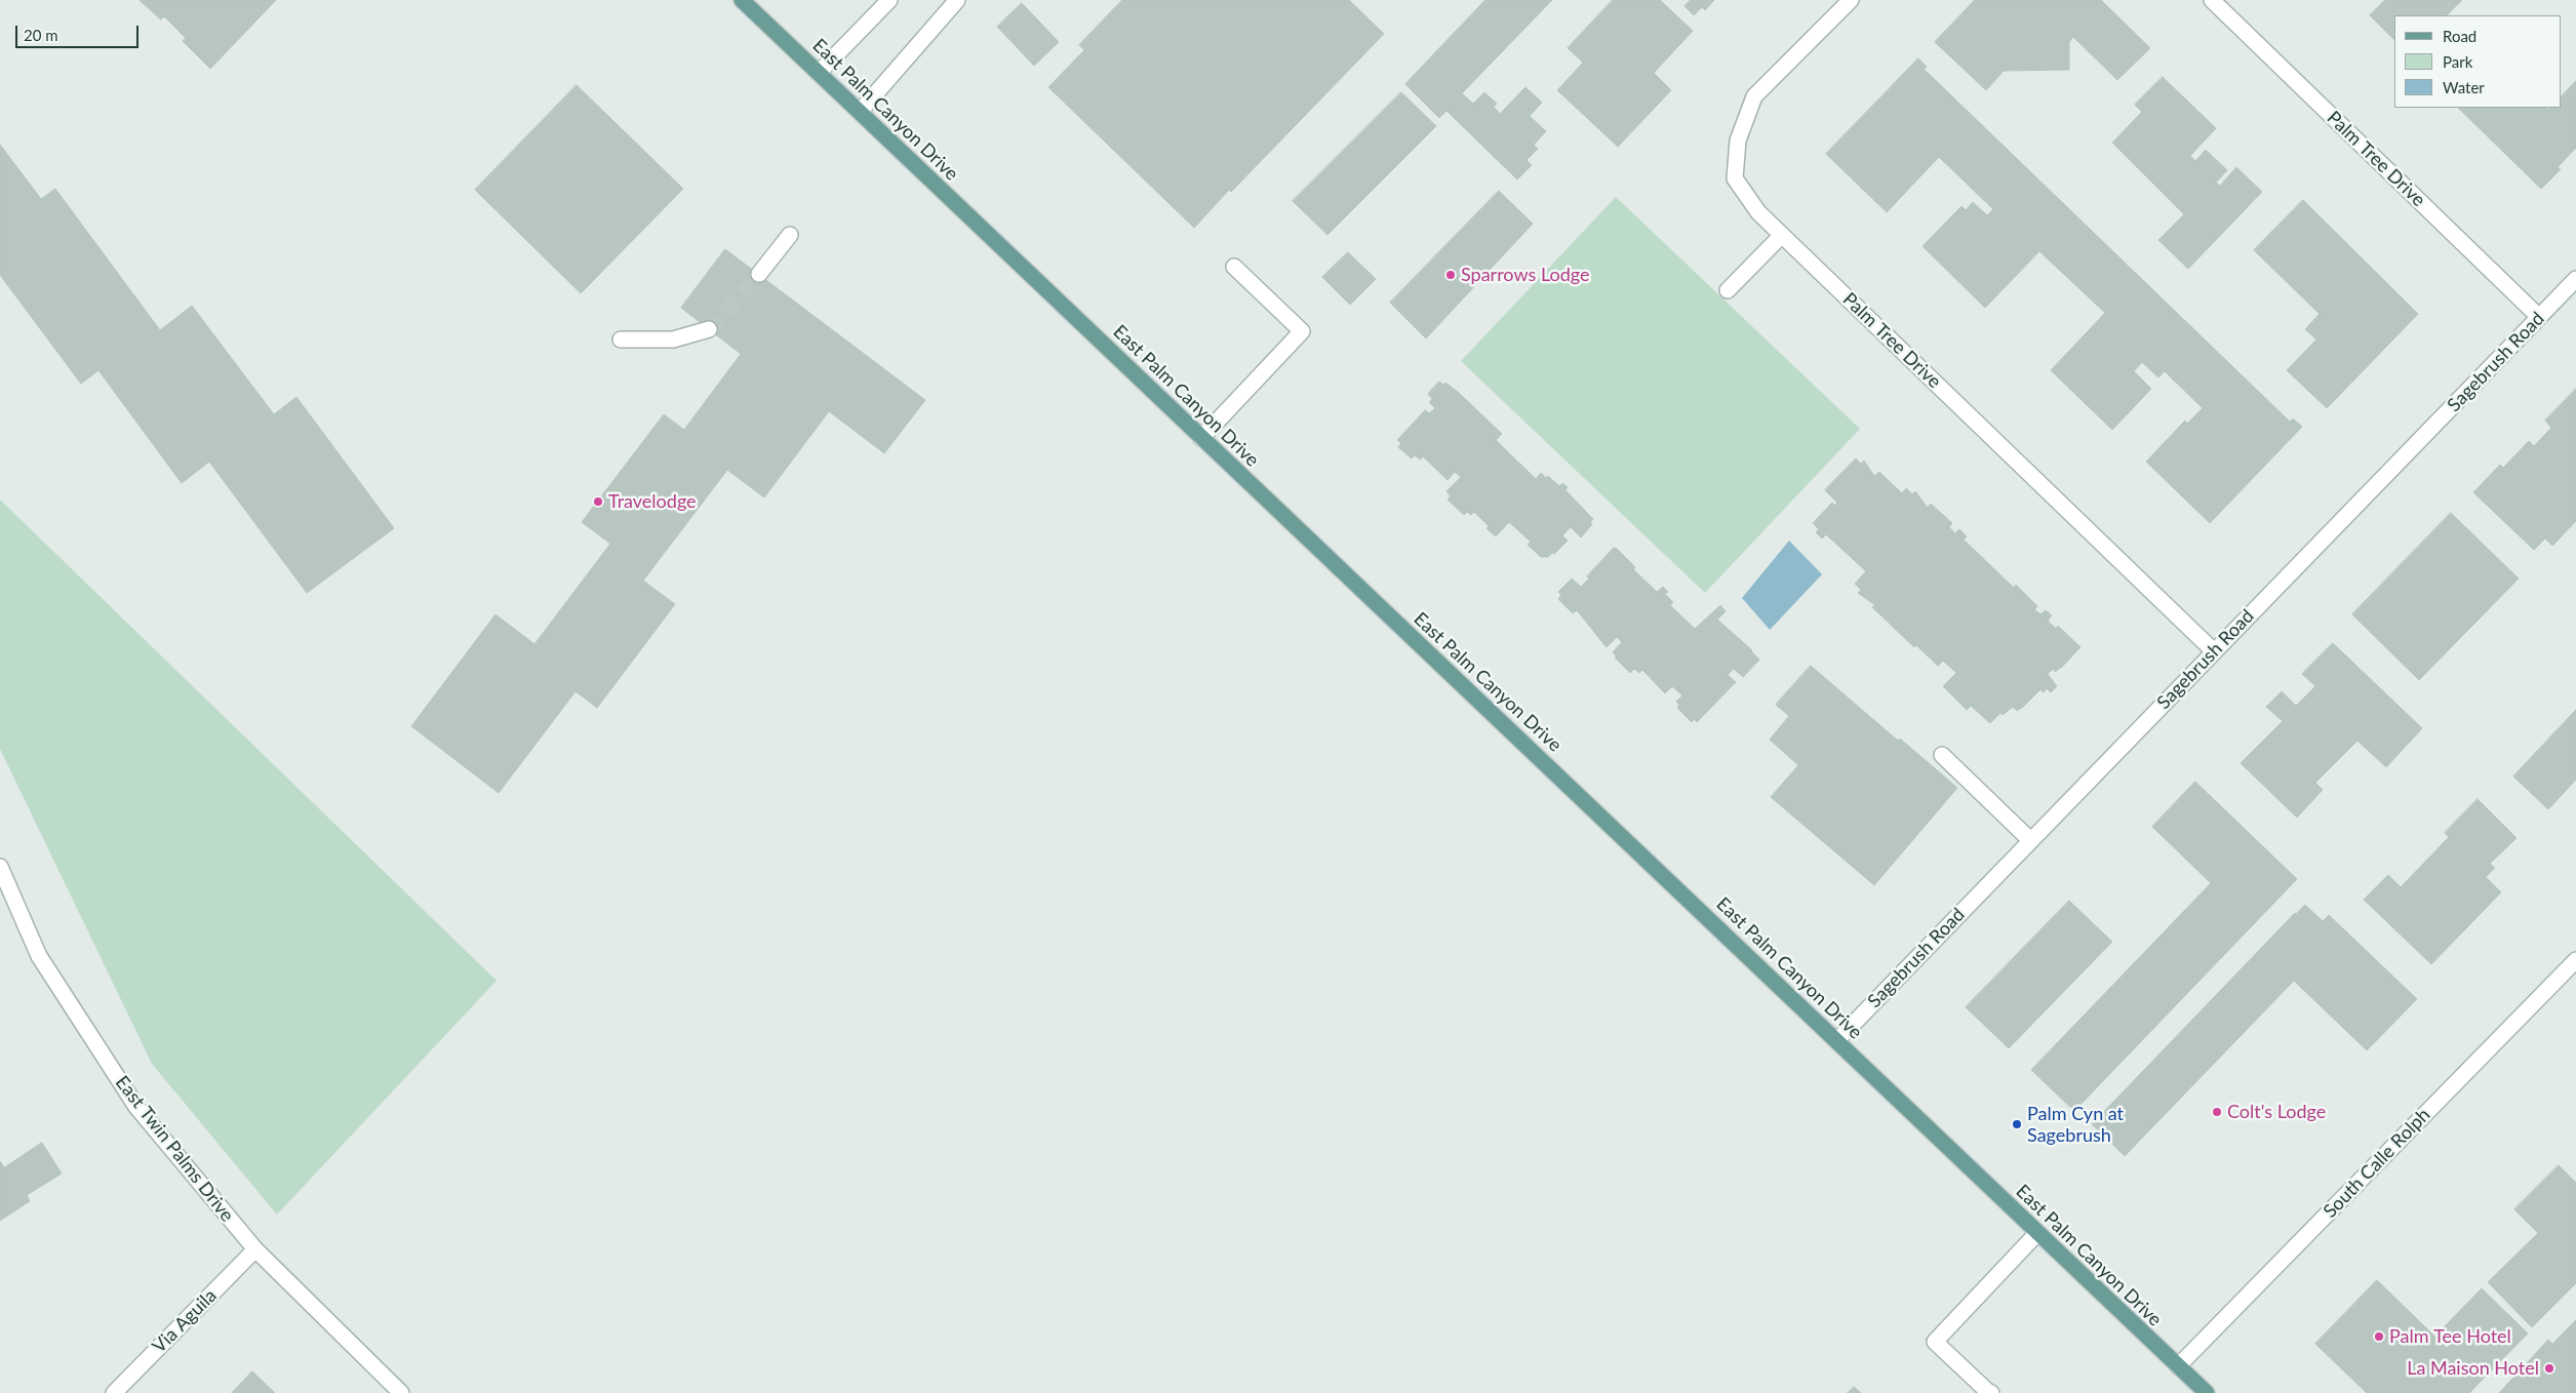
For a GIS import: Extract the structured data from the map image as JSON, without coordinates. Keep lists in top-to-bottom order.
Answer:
{
  "streets": {
    "main road": ["East Palm Canyon Drive"],
    "street": [
      "Palm Tree Drive",
      "Sagebrush Road",
      "East Twin Palms Drive",
      "South Calle Rolph",
      "Via Aguila"
    ]
  },
  "crossings": [
    ["East Palm Canyon Drive", "Sagebrush Road"],
    ["East Palm Canyon Drive", "South Calle Rolph"],
    ["Palm Tree Drive", "Sagebrush Road"],
    ["East Twin Palms Drive", "Via Aguila"]
  ],
  "places": [
    "Sparrows Lodge",
    "Travelodge",
    "Colt's Lodge",
    "Palm Cyn at Sagebrush",
    "Palm Tee Hotel",
    "La Maison Hotel"
  ],
  "legend": ["Road", "Park", "Water"],
  "scale_bar": "20 m"
}
